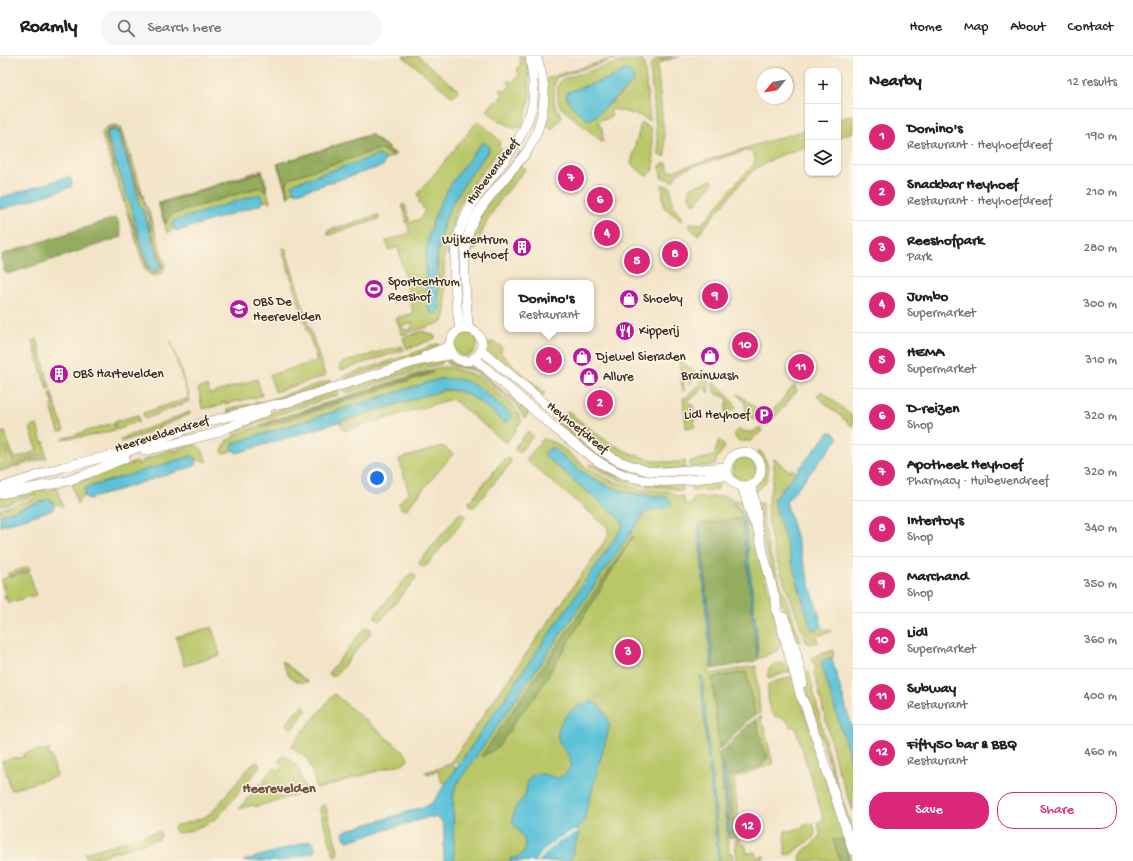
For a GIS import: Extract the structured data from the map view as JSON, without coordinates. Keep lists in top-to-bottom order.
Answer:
{
  "streets": {
    "street": ["Huibevendreef", "Heyhoefdreef", "Heereveldendreef"]
  },
  "crossings": [
    ["Huibevendreef", "Heyhoefdreef"],
    ["Huibevendreef", "Heereveldendreef"],
    ["Heyhoefdreef", "Heereveldendreef"]
  ],
  "districts": ["Heerevelden"],
  "places": {
    "building": ["Wijkcentrum Heyhoef", "OBS Hartevelden"],
    "sports": ["Sportcentrum Reeshof"],
    "shop": [
      "Shoeby",
      "BrainWash",
      "Djewel Sieraden",
      "Allure"
    ],
    "school or university": ["OBS De Heerevelden"],
    "restaurant": ["Kipperij"],
    "parking": ["Lidl Heyhoef"]
  },
  "north": "bottom left",
  "page": {
    "header": "Roamly",
    "search": "Search here",
    "nav": [
      "Home",
      "Map",
      "About",
      "Contact"
    ],
    "heading": ["Nearby", "12 results"],
    "map_buttons": ["+", "−"],
    "list": [
      {
        "mark": "1",
        "name": "Domino's",
        "note": "Restaurant · Heyhoefdreef",
        "value": "190 m"
      },
      {
        "mark": "2",
        "name": "Snackbar Heyhoef",
        "note": "Restaurant · Heyhoefdreef",
        "value": "210 m"
      },
      {
        "mark": "3",
        "name": "Reeshofpark",
        "note": "Park",
        "value": "280 m"
      },
      {
        "mark": "4",
        "name": "Jumbo",
        "note": "Supermarket",
        "value": "300 m"
      },
      {
        "mark": "5",
        "name": "HEMA",
        "note": "Supermarket",
        "value": "310 m"
      },
      {
        "mark": "6",
        "name": "D-reizen",
        "note": "Shop",
        "value": "320 m"
      },
      {
        "mark": "7",
        "name": "Apotheek Heyhoef",
        "note": "Pharmacy · Huibevendreef",
        "value": "320 m"
      },
      {
        "mark": "8",
        "name": "Intertoys",
        "note": "Shop",
        "value": "340 m"
      },
      {
        "mark": "9",
        "name": "Marchand",
        "note": "Shop",
        "value": "350 m"
      },
      {
        "mark": "10",
        "name": "Lidl",
        "note": "Supermarket",
        "value": "360 m"
      },
      {
        "mark": "11",
        "name": "Subway",
        "note": "Restaurant",
        "value": "400 m"
      },
      {
        "mark": "12",
        "name": "Fifty50 bar & BBQ",
        "note": "Restaurant",
        "value": "460 m"
      }
    ],
    "pins": [
      "7",
      "6",
      "4",
      "8",
      "5",
      "9",
      "10",
      "1",
      "11",
      "2",
      "3",
      "12"
    ],
    "popup": ["Domino's", "Restaurant"],
    "buttons": ["Save", "Share"]
  }
}
